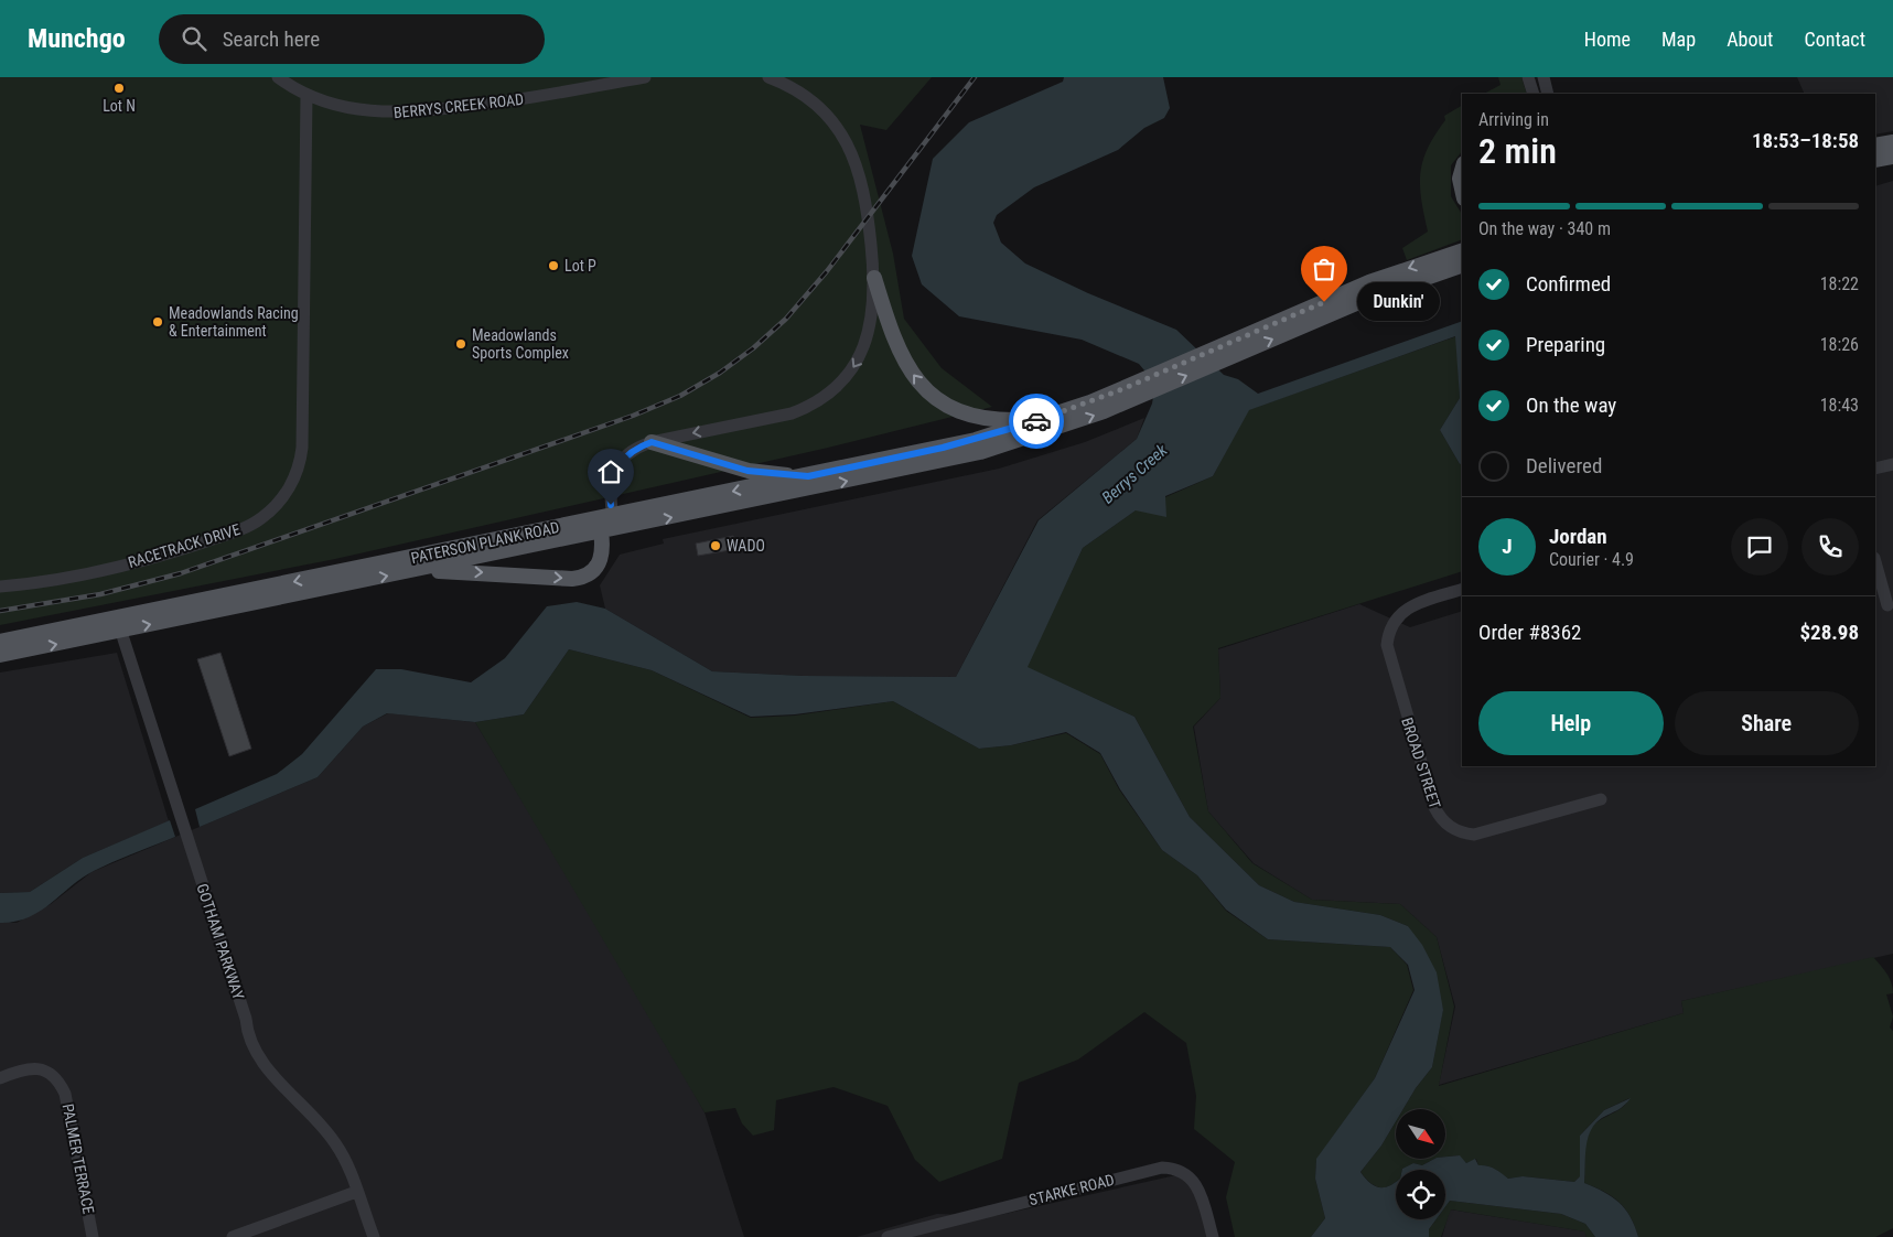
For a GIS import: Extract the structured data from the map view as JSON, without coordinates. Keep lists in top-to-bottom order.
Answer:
{
  "streets": {
    "main road": ["PATERSON PLANK ROAD"],
    "street": [
      "BERRYS CREEK ROAD",
      "RACETRACK DRIVE",
      "BROAD STREET",
      "GOTHAM PARKWAY",
      "PALMER TERRACE",
      "STARKE ROAD"
    ]
  },
  "crossings": [
    ["BERRYS CREEK ROAD", "RACETRACK DRIVE"],
    ["PATERSON PLANK ROAD", "GOTHAM PARKWAY"]
  ],
  "water": ["Berrys Creek"],
  "places": [
    "Lot N",
    "Lot P",
    "Dunkin'",
    "Meadowlands Racing & Entertainment",
    "Meadowlands Sports Complex",
    "WADO"
  ],
  "north": "bottom right",
  "page": {
    "header": "Munchgo",
    "search": "Search here",
    "nav": [
      "Home",
      "Map",
      "About",
      "Contact"
    ],
    "heading": ["2 min", "Arriving in", "18:53–18:58"],
    "panel": [
      "Jordan",
      "Courier · 4.9",
      "Order #8362",
      "$28.98"
    ],
    "bar": "On the way · 340 m",
    "list": [
      ["Confirmed", "18:22"],
      ["Preparing", "18:26"],
      ["On the way", "18:43"],
      "Delivered"
    ],
    "bubble": "Dunkin'",
    "round": "J",
    "buttons": ["Help", "Share"]
  }
}
